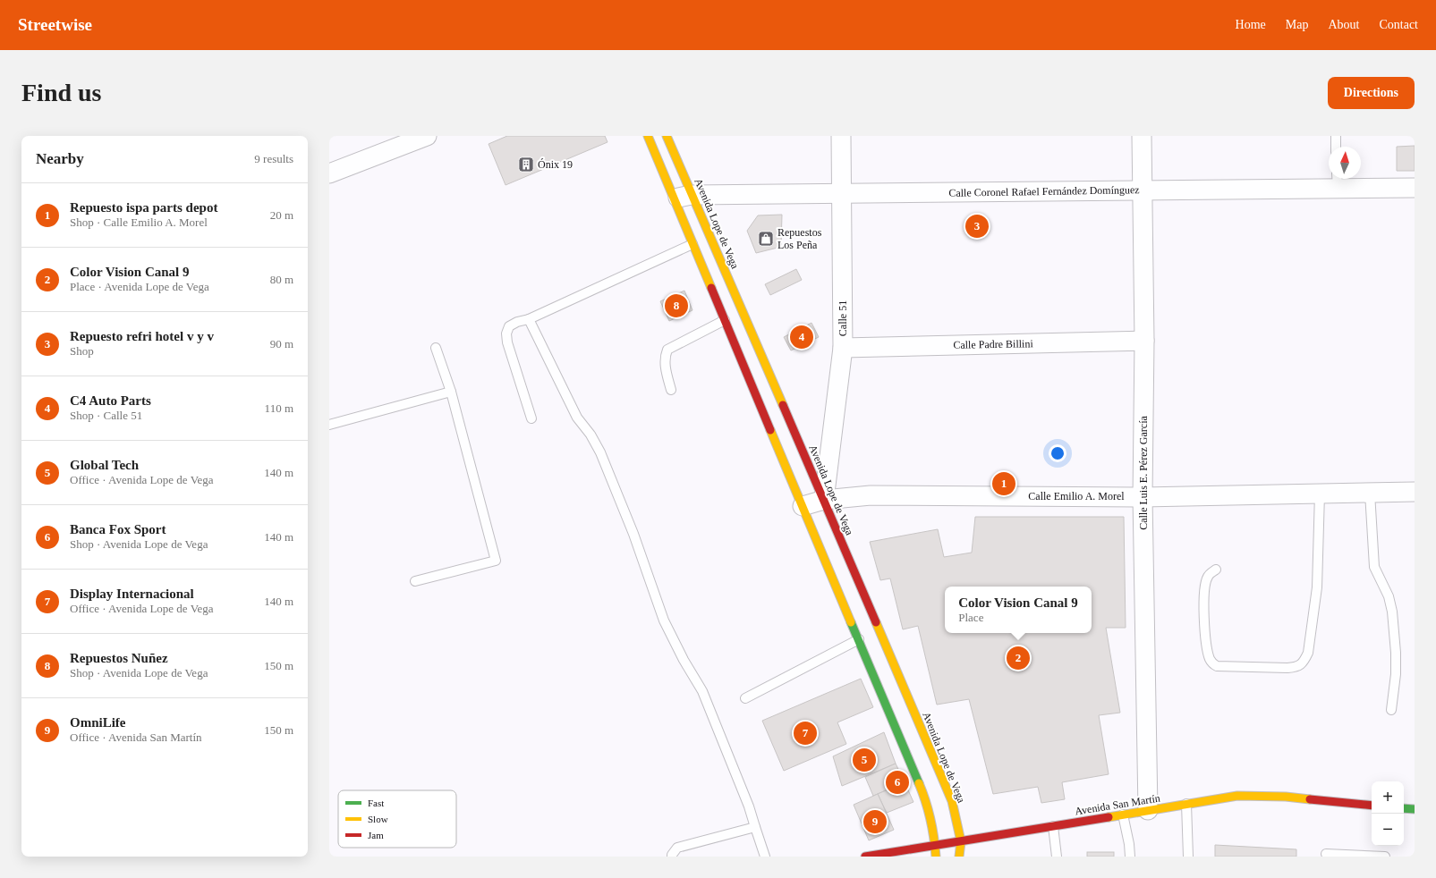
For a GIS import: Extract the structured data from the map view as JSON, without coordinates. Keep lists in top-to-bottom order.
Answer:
{
  "streets": {
    "street": [
      "Calle Coronel Rafael Fernández Domínguez",
      "Avenida Lope de Vega",
      "Calle 51",
      "Calle Padre Billini",
      "Calle Luis E. Pérez García",
      "Calle Emilio A. Morel",
      "Avenida San Martín"
    ]
  },
  "crossings": [
    ["Calle Coronel Rafael Fernández Domínguez", "Avenida Lope de Vega"],
    ["Calle Coronel Rafael Fernández Domínguez", "Calle 51"],
    ["Calle Coronel Rafael Fernández Domínguez", "Calle Luis E. Pérez García"],
    ["Avenida Lope de Vega", "Calle 51"],
    ["Avenida Lope de Vega", "Calle Emilio A. Morel"],
    ["Avenida Lope de Vega", "Avenida San Martín"],
    ["Calle 51", "Calle Padre Billini"],
    ["Calle 51", "Calle Emilio A. Morel"],
    ["Calle Padre Billini", "Calle Luis E. Pérez García"],
    ["Calle Luis E. Pérez García", "Calle Emilio A. Morel"],
    ["Calle Luis E. Pérez García", "Avenida San Martín"]
  ],
  "places": {
    "building": ["Ónix 19"],
    "shop": ["Repuestos Los Peña"]
  },
  "legend": ["Fast", "Slow", "Jam"],
  "north": "top",
  "page": {
    "header": "Streetwise",
    "nav": [
      "Home",
      "Map",
      "About",
      "Contact"
    ],
    "buttons": "Directions",
    "title": "Find us",
    "heading": ["Nearby", "9 results"],
    "list": [
      {
        "mark": "1",
        "name": "Repuesto ispa parts depot",
        "note": "Shop · Calle Emilio A. Morel",
        "value": "20 m"
      },
      {
        "mark": "2",
        "name": "Color Vision Canal 9",
        "note": "Place · Avenida Lope de Vega",
        "value": "80 m"
      },
      {
        "mark": "3",
        "name": "Repuesto refri hotel v y v",
        "note": "Shop",
        "value": "90 m"
      },
      {
        "mark": "4",
        "name": "C4 Auto Parts",
        "note": "Shop · Calle 51",
        "value": "110 m"
      },
      {
        "mark": "5",
        "name": "Global Tech",
        "note": "Office · Avenida Lope de Vega",
        "value": "140 m"
      },
      {
        "mark": "6",
        "name": "Banca Fox Sport",
        "note": "Shop · Avenida Lope de Vega",
        "value": "140 m"
      },
      {
        "mark": "7",
        "name": "Display Internacional",
        "note": "Office · Avenida Lope de Vega",
        "value": "140 m"
      },
      {
        "mark": "8",
        "name": "Repuestos Nuñez",
        "note": "Shop · Avenida Lope de Vega",
        "value": "150 m"
      },
      {
        "mark": "9",
        "name": "OmniLife",
        "note": "Office · Avenida San Martín",
        "value": "150 m"
      }
    ],
    "pins": [
      "3",
      "8",
      "4",
      "1",
      "2",
      "7",
      "5",
      "6",
      "9"
    ],
    "popup": ["Color Vision Canal 9", "Place"],
    "map_buttons": ["+", "−"]
  }
}
